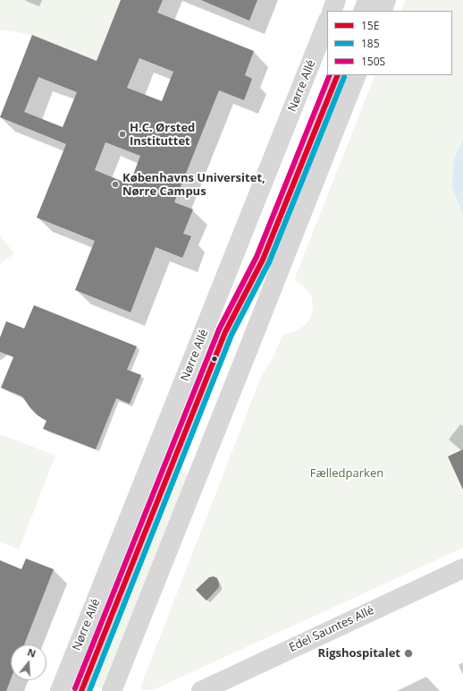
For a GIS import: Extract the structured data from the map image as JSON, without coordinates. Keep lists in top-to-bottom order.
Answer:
{
  "streets": {
    "street": ["Nørre Allé", "Edel Sauntes Allé"]
  },
  "parks": ["Fælledparken"],
  "places": ["H.C. Ørsted Instituttet", "Københavns Universitet, Nørre Campus", "Rigshospitalet"],
  "lines": ["transit line 15E", "transit line 150S", "transit line 185"],
  "legend": ["15E", "185", "150S"],
  "north": "top"
}
